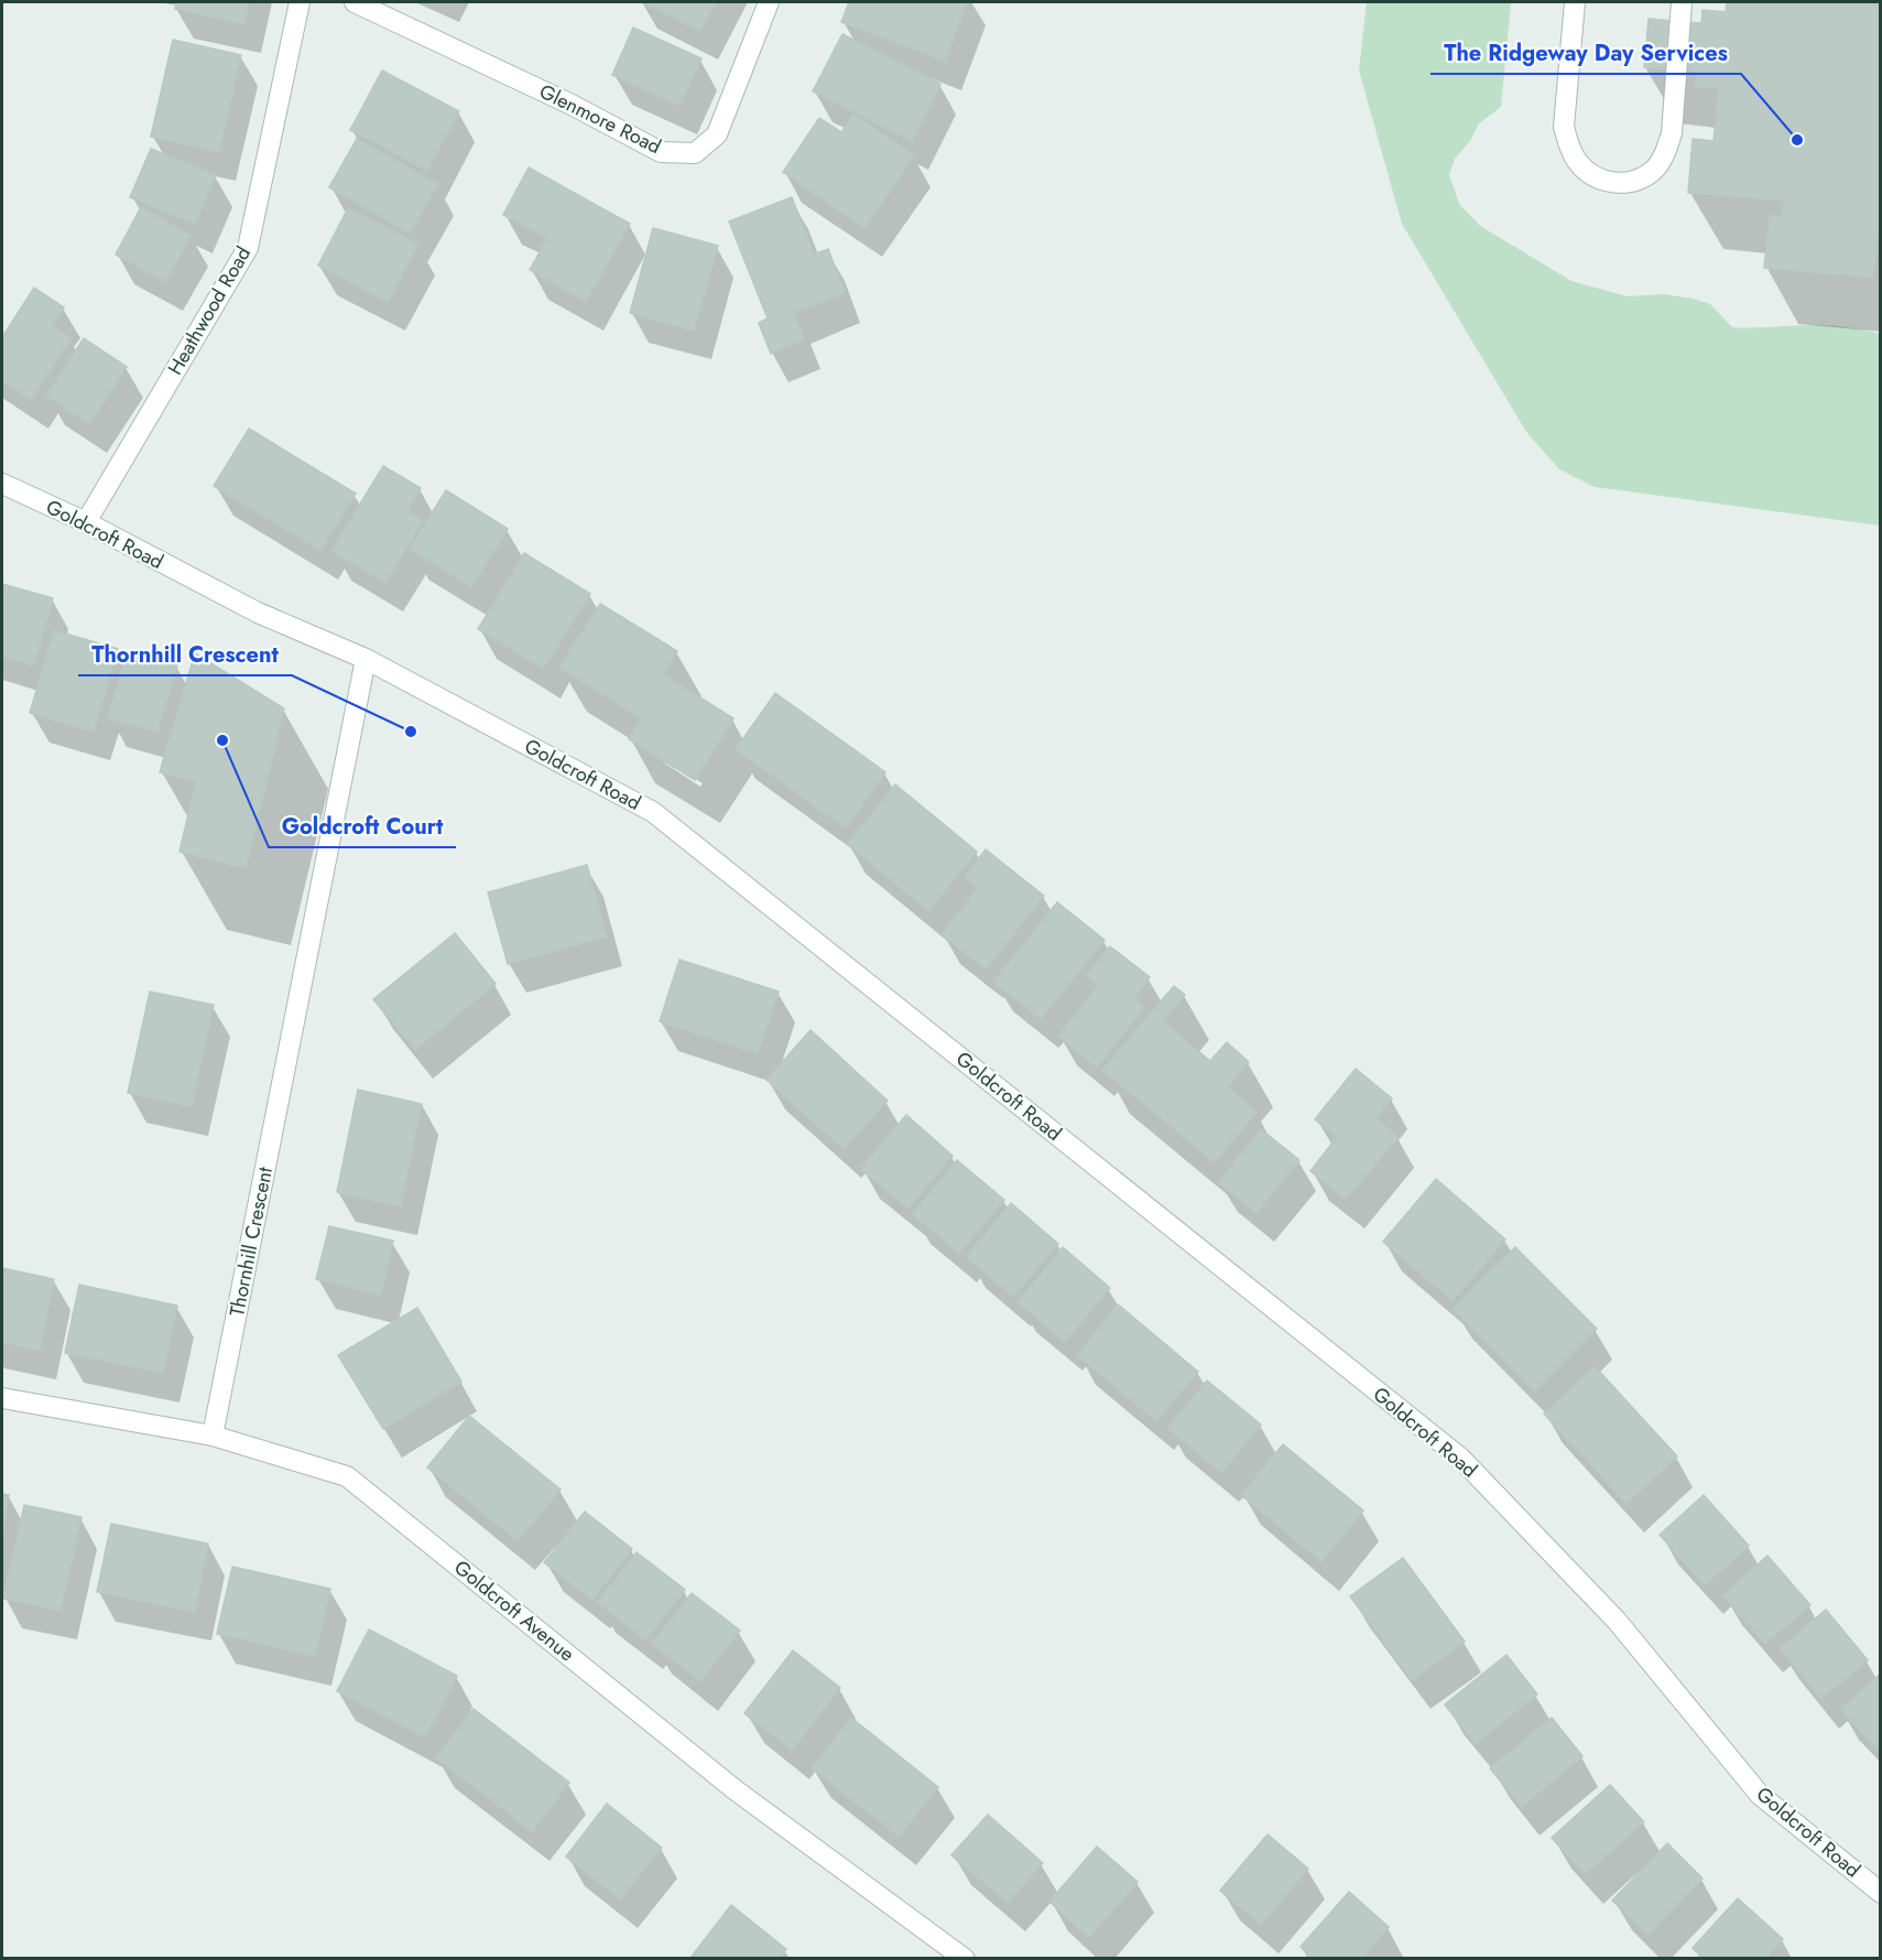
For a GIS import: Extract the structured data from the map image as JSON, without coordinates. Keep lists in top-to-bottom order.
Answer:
{
  "streets": {
    "street": [
      "Glenmore Road",
      "Heathwood Road",
      "Goldcroft Road",
      "Thornhill Crescent",
      "Goldcroft Avenue"
    ]
  },
  "crossings": [
    ["Heathwood Road", "Goldcroft Road"],
    ["Goldcroft Road", "Thornhill Crescent"],
    ["Thornhill Crescent", "Goldcroft Avenue"]
  ],
  "places": ["The Ridgeway Day Services", "Thornhill Crescent", "Goldcroft Court"]
}
